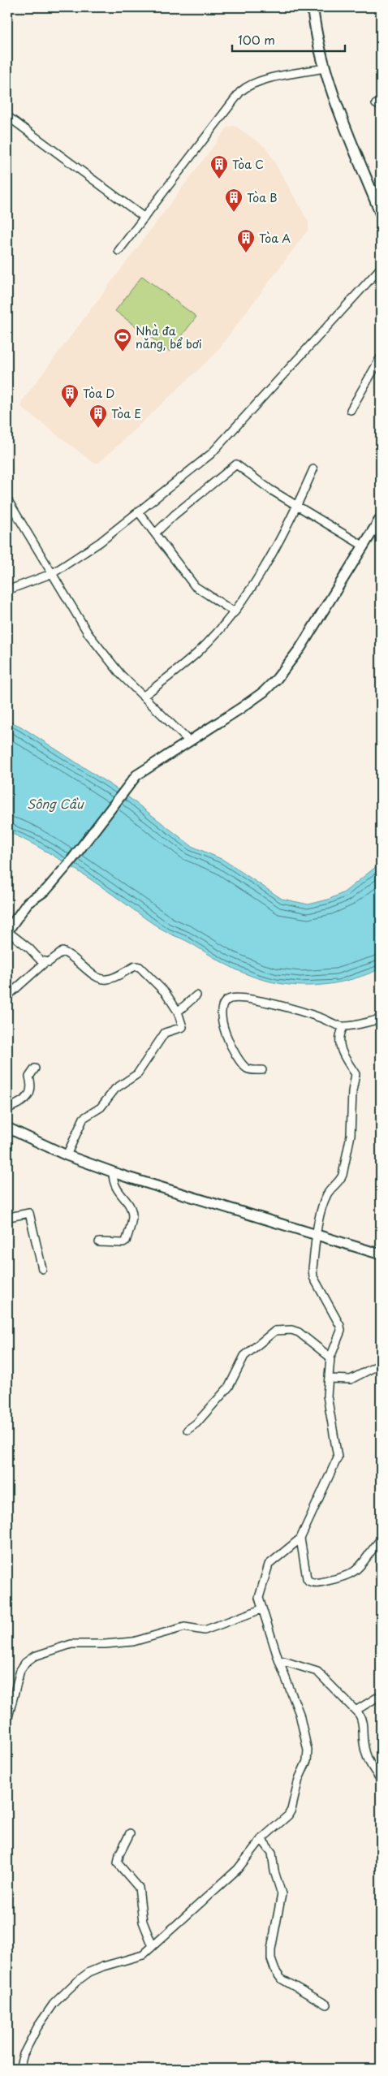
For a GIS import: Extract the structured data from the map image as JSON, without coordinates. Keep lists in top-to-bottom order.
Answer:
{
  "water": ["Sông Cầu"],
  "places": {
    "building": [
      "Tòa C",
      "Tòa B",
      "Tòa A",
      "Tòa D",
      "Tòa E"
    ],
    "sports": ["Nhà đa năng, bể bơi"]
  },
  "scale_bar": "100 m"
}
